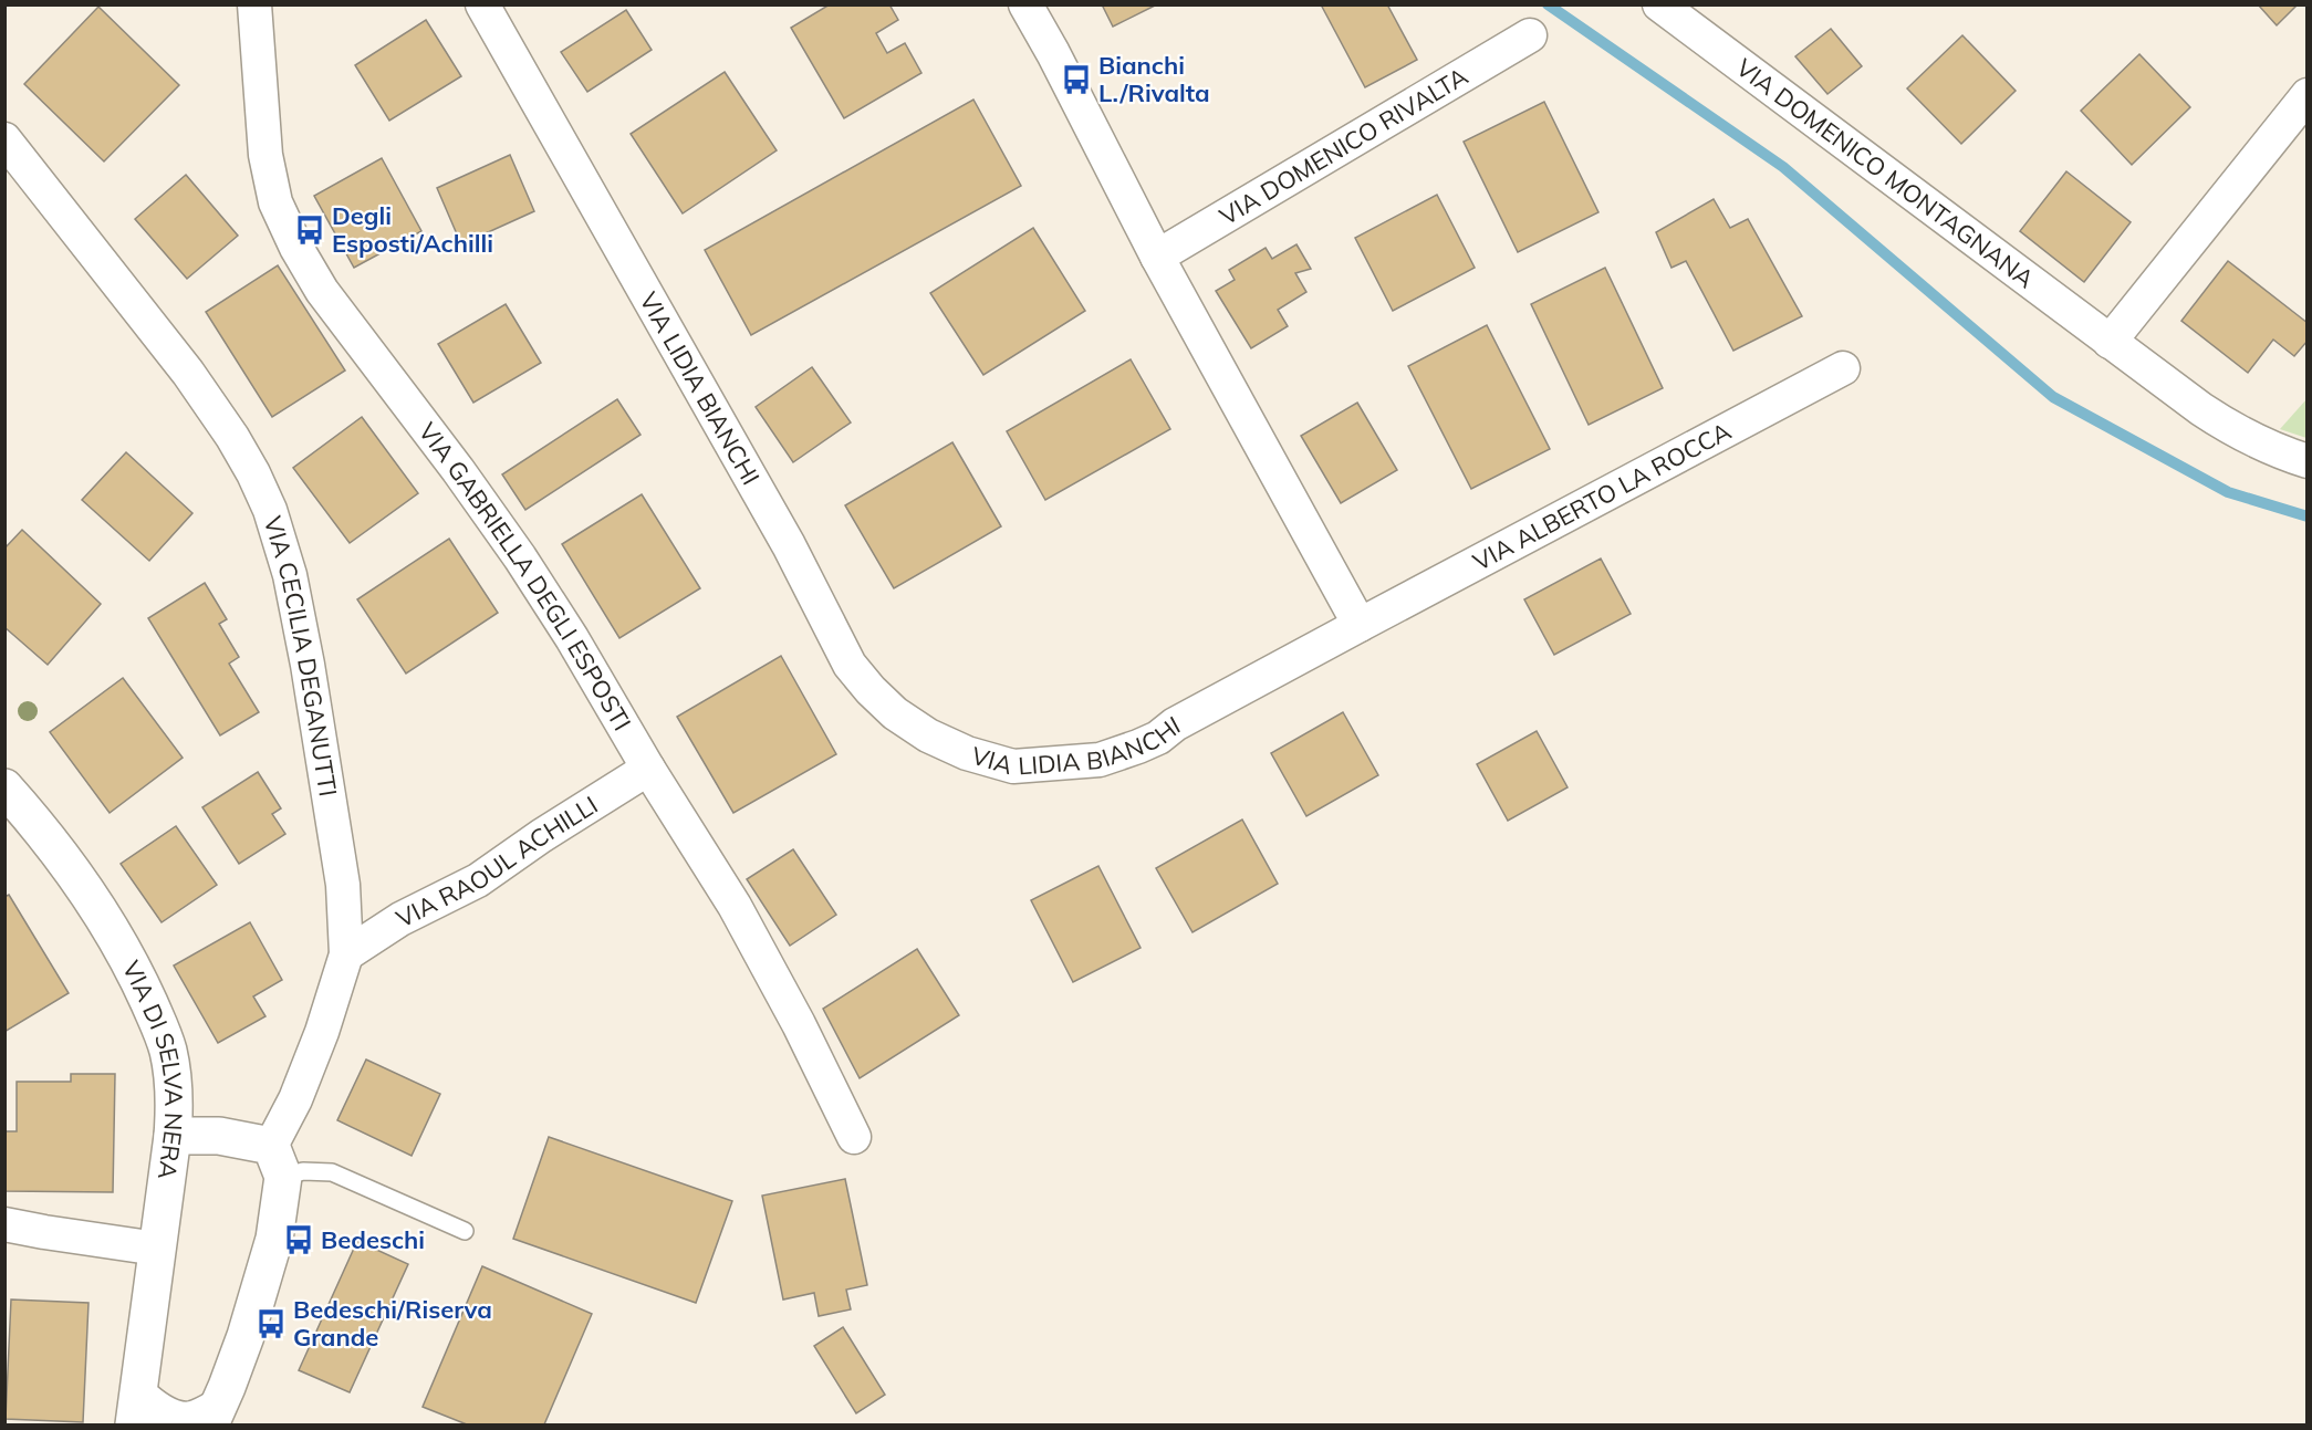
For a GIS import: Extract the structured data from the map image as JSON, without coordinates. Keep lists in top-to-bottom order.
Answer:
{
  "streets": {
    "street": [
      "VIA DOMENICO RIVALTA",
      "VIA DOMENICO MONTAGNANA",
      "VIA LIDIA BIANCHI",
      "VIA ALBERTO LA ROCCA",
      "VIA GABRIELLA DEGLI ESPOSTI",
      "VIA CECILIA DEGANUTTI",
      "VIA RAOUL ACHILLI",
      "VIA DI SELVA NERA"
    ]
  },
  "crossings": [
    ["VIA LIDIA BIANCHI", "VIA ALBERTO LA ROCCA"],
    ["VIA GABRIELLA DEGLI ESPOSTI", "VIA RAOUL ACHILLI"],
    ["VIA CECILIA DEGANUTTI", "VIA RAOUL ACHILLI"]
  ],
  "places": {
    "bus stop": [
      "Bianchi L./Rivalta",
      "Degli Esposti/Achilli",
      "Bedeschi",
      "Bedeschi/Riserva Grande"
    ]
  }
}
